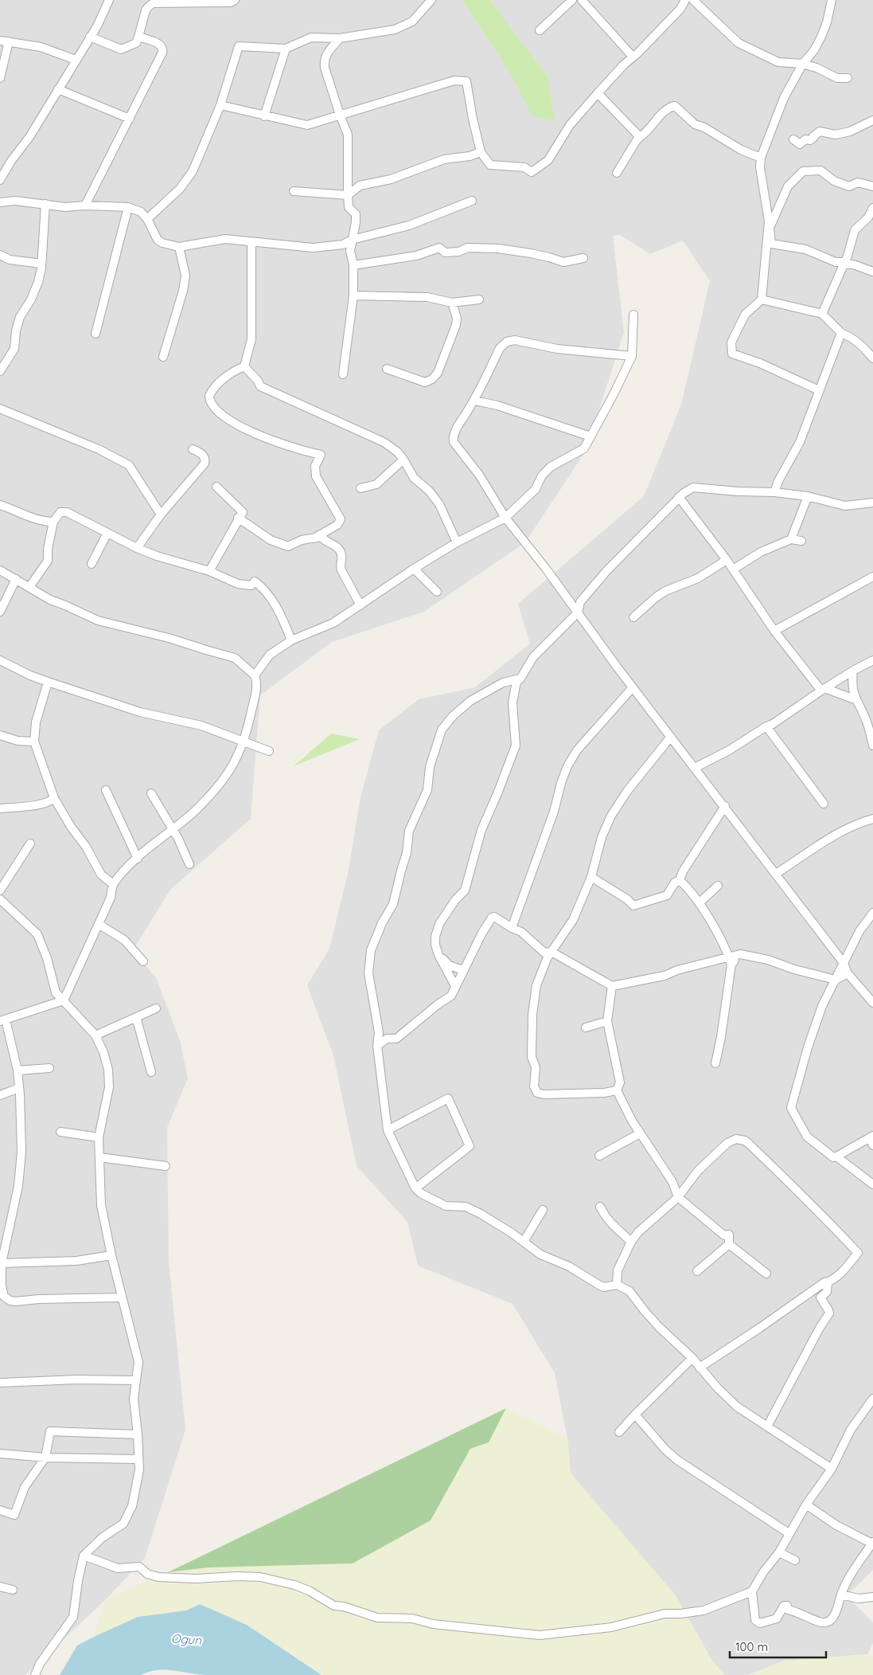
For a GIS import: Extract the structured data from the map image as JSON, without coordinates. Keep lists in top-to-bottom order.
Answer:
{
  "water": ["Ogun"],
  "scale_bar": "100 m"
}
